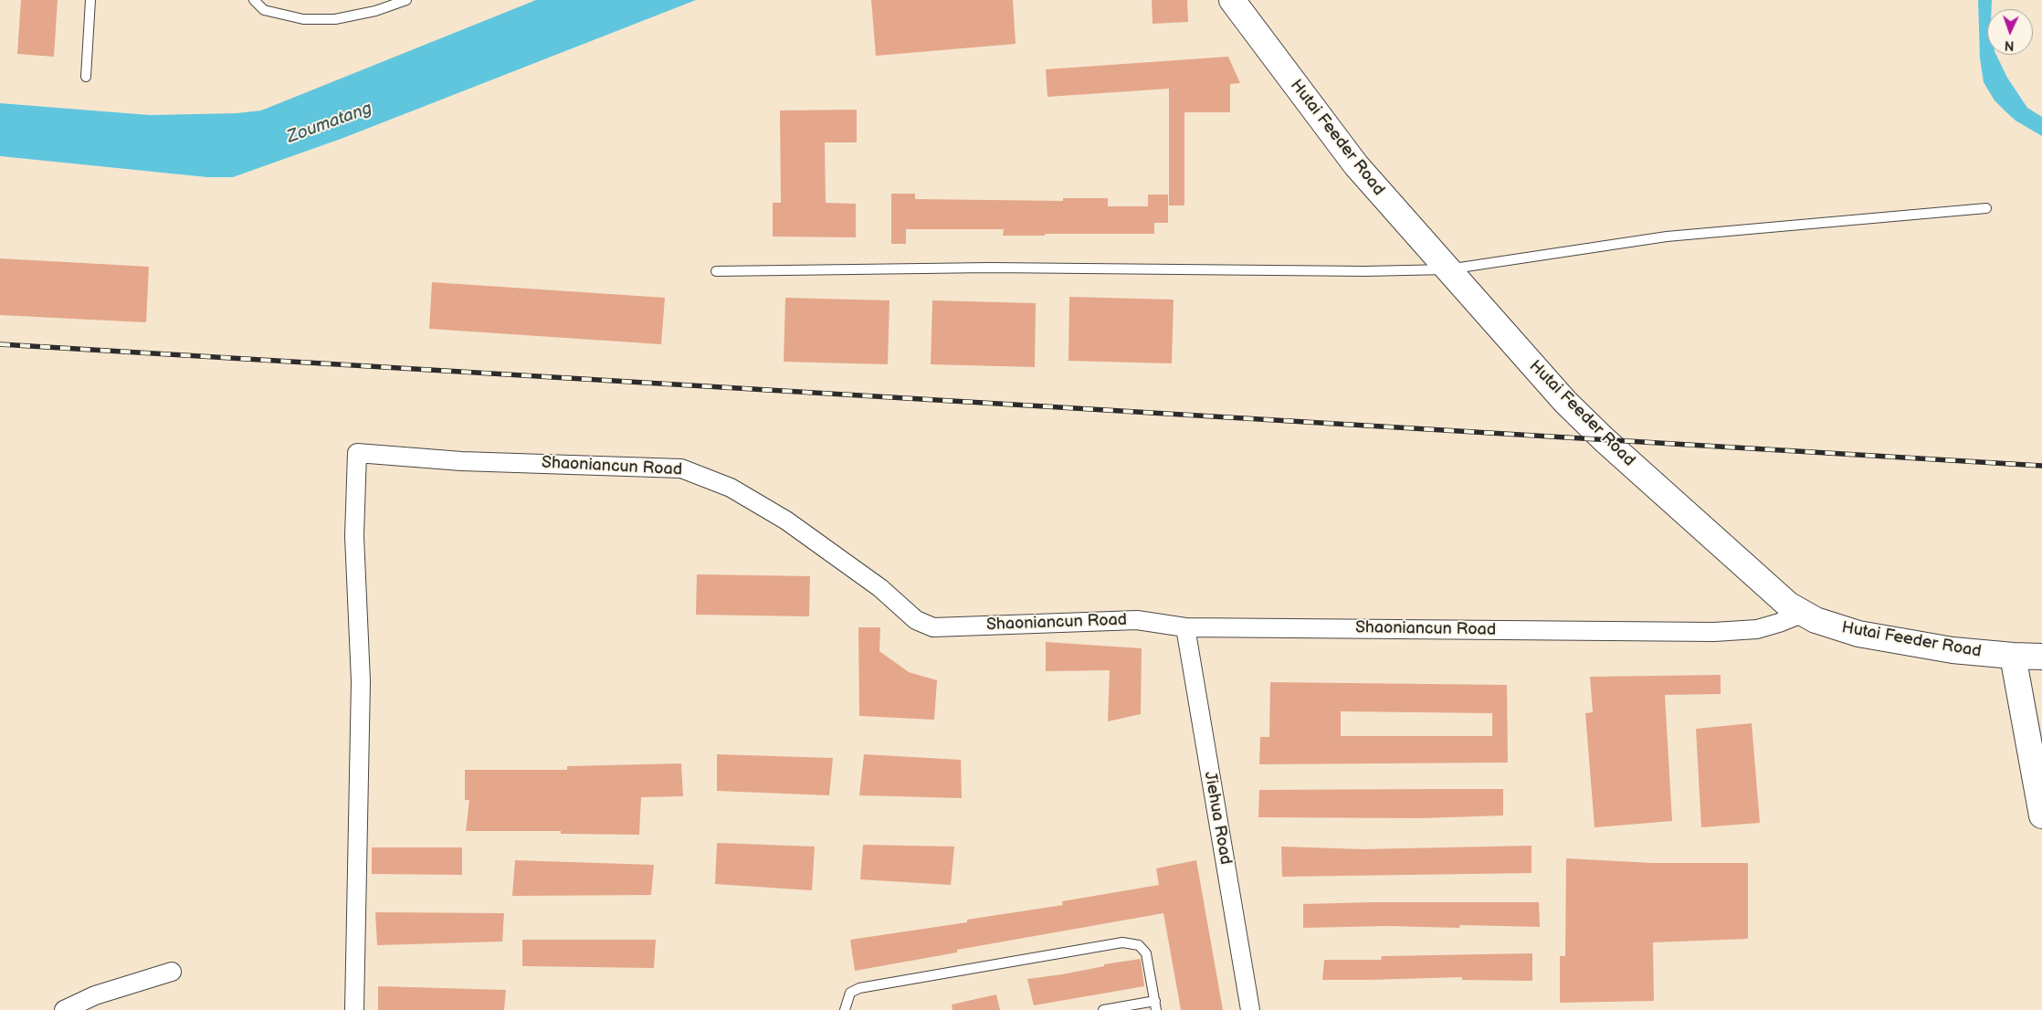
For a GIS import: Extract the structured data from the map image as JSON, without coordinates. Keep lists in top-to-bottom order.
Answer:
{
  "streets": {
    "street": ["Hutai Feeder Road", "Shaoniancun Road", "Jiehua Road"]
  },
  "crossings": [
    ["Hutai Feeder Road", "Shaoniancun Road"],
    ["Shaoniancun Road", "Jiehua Road"]
  ],
  "water": ["Zoumatang"],
  "north": "bottom"
}
